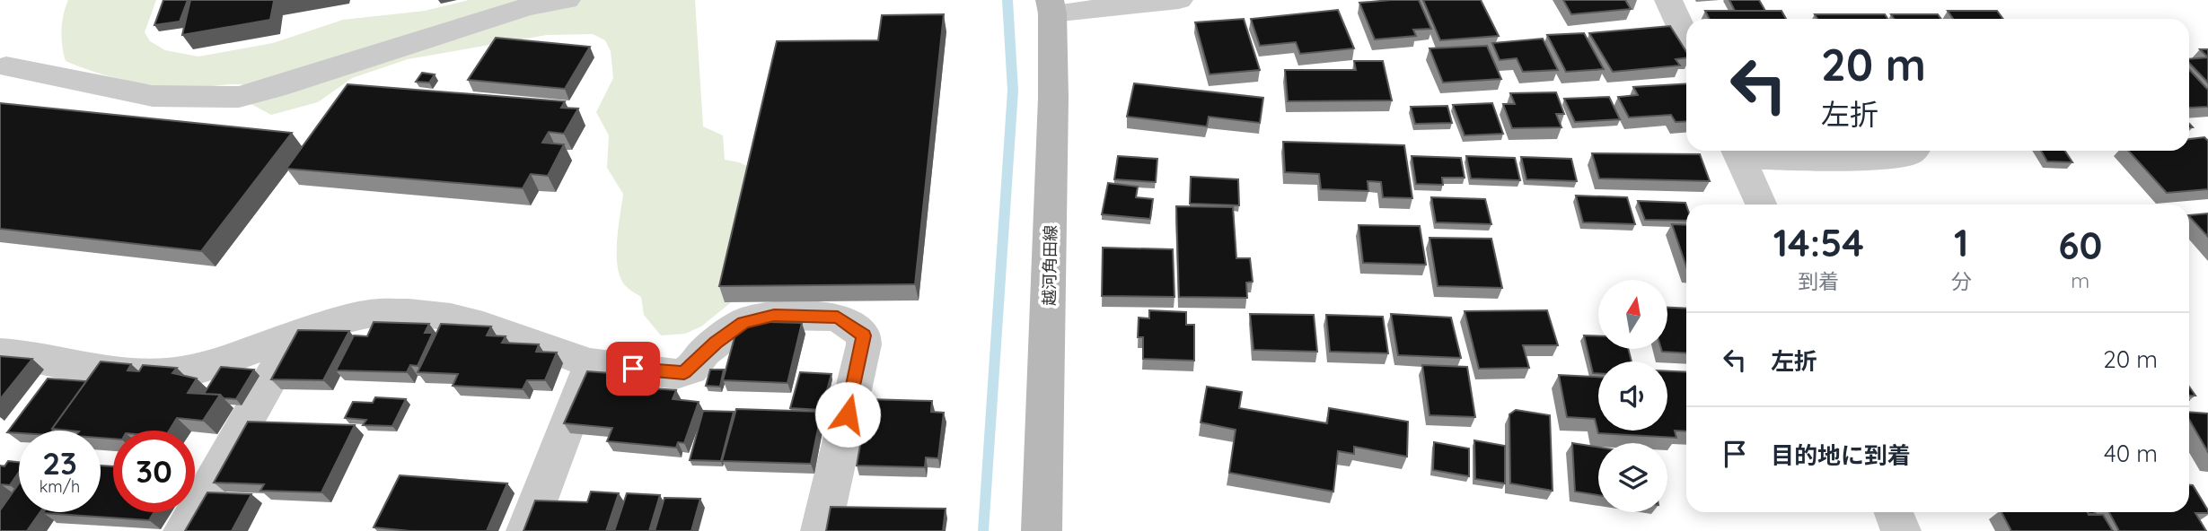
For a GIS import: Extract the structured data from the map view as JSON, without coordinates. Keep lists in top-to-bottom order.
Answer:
{
  "streets": {
    "main road": ["越河角田線"]
  },
  "north": "top",
  "page": {
    "turn": ["20 m", "左折"],
    "eta": [
      "14:54",
      "到着",
      "1",
      "分",
      "60",
      "m"
    ],
    "list": [
      {
        "name": "左折",
        "value": "20 m"
      },
      {
        "name": "目的地に到着",
        "value": "40 m"
      }
    ],
    "speed": "23 km/h",
    "limit": "30"
  }
}
